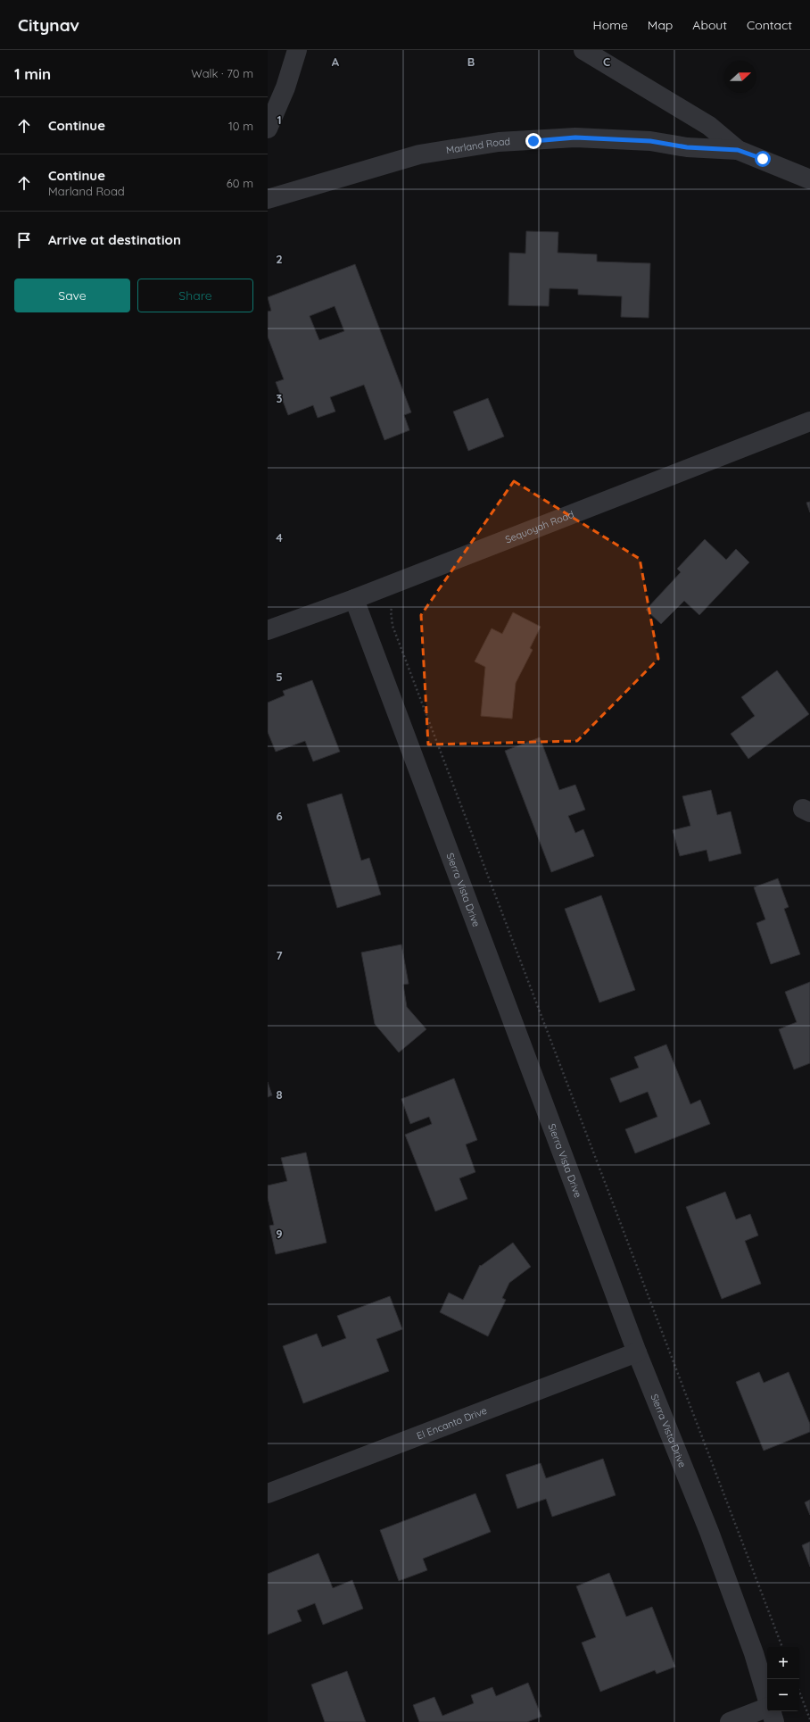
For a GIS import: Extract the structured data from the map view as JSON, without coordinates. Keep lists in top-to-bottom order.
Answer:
{
  "streets": {
    "street": [
      "Marland Road",
      "Sequoyah Road",
      "Sierra Vista Drive",
      "El Encanto Drive"
    ]
  },
  "crossings": [
    ["Sequoyah Road", "Sierra Vista Drive"],
    ["Sierra Vista Drive", "El Encanto Drive"]
  ],
  "north": "right",
  "page": {
    "header": "Citynav",
    "nav": [
      "Home",
      "Map",
      "About",
      "Contact"
    ],
    "heading": ["1 min", "Walk · 70 m"],
    "list": [
      ["Continue", "10 m"],
      ["Continue", "Marland Road", "60 m"],
      "Arrive at destination"
    ],
    "buttons": ["Save", "Share"],
    "map_buttons": ["+", "−"]
  },
  "grid": {
    "columns": ["A", "B", "C"],
    "rows": [
      "1",
      "2",
      "3",
      "4",
      "5",
      "6",
      "7",
      "8",
      "9"
    ]
  }
}
